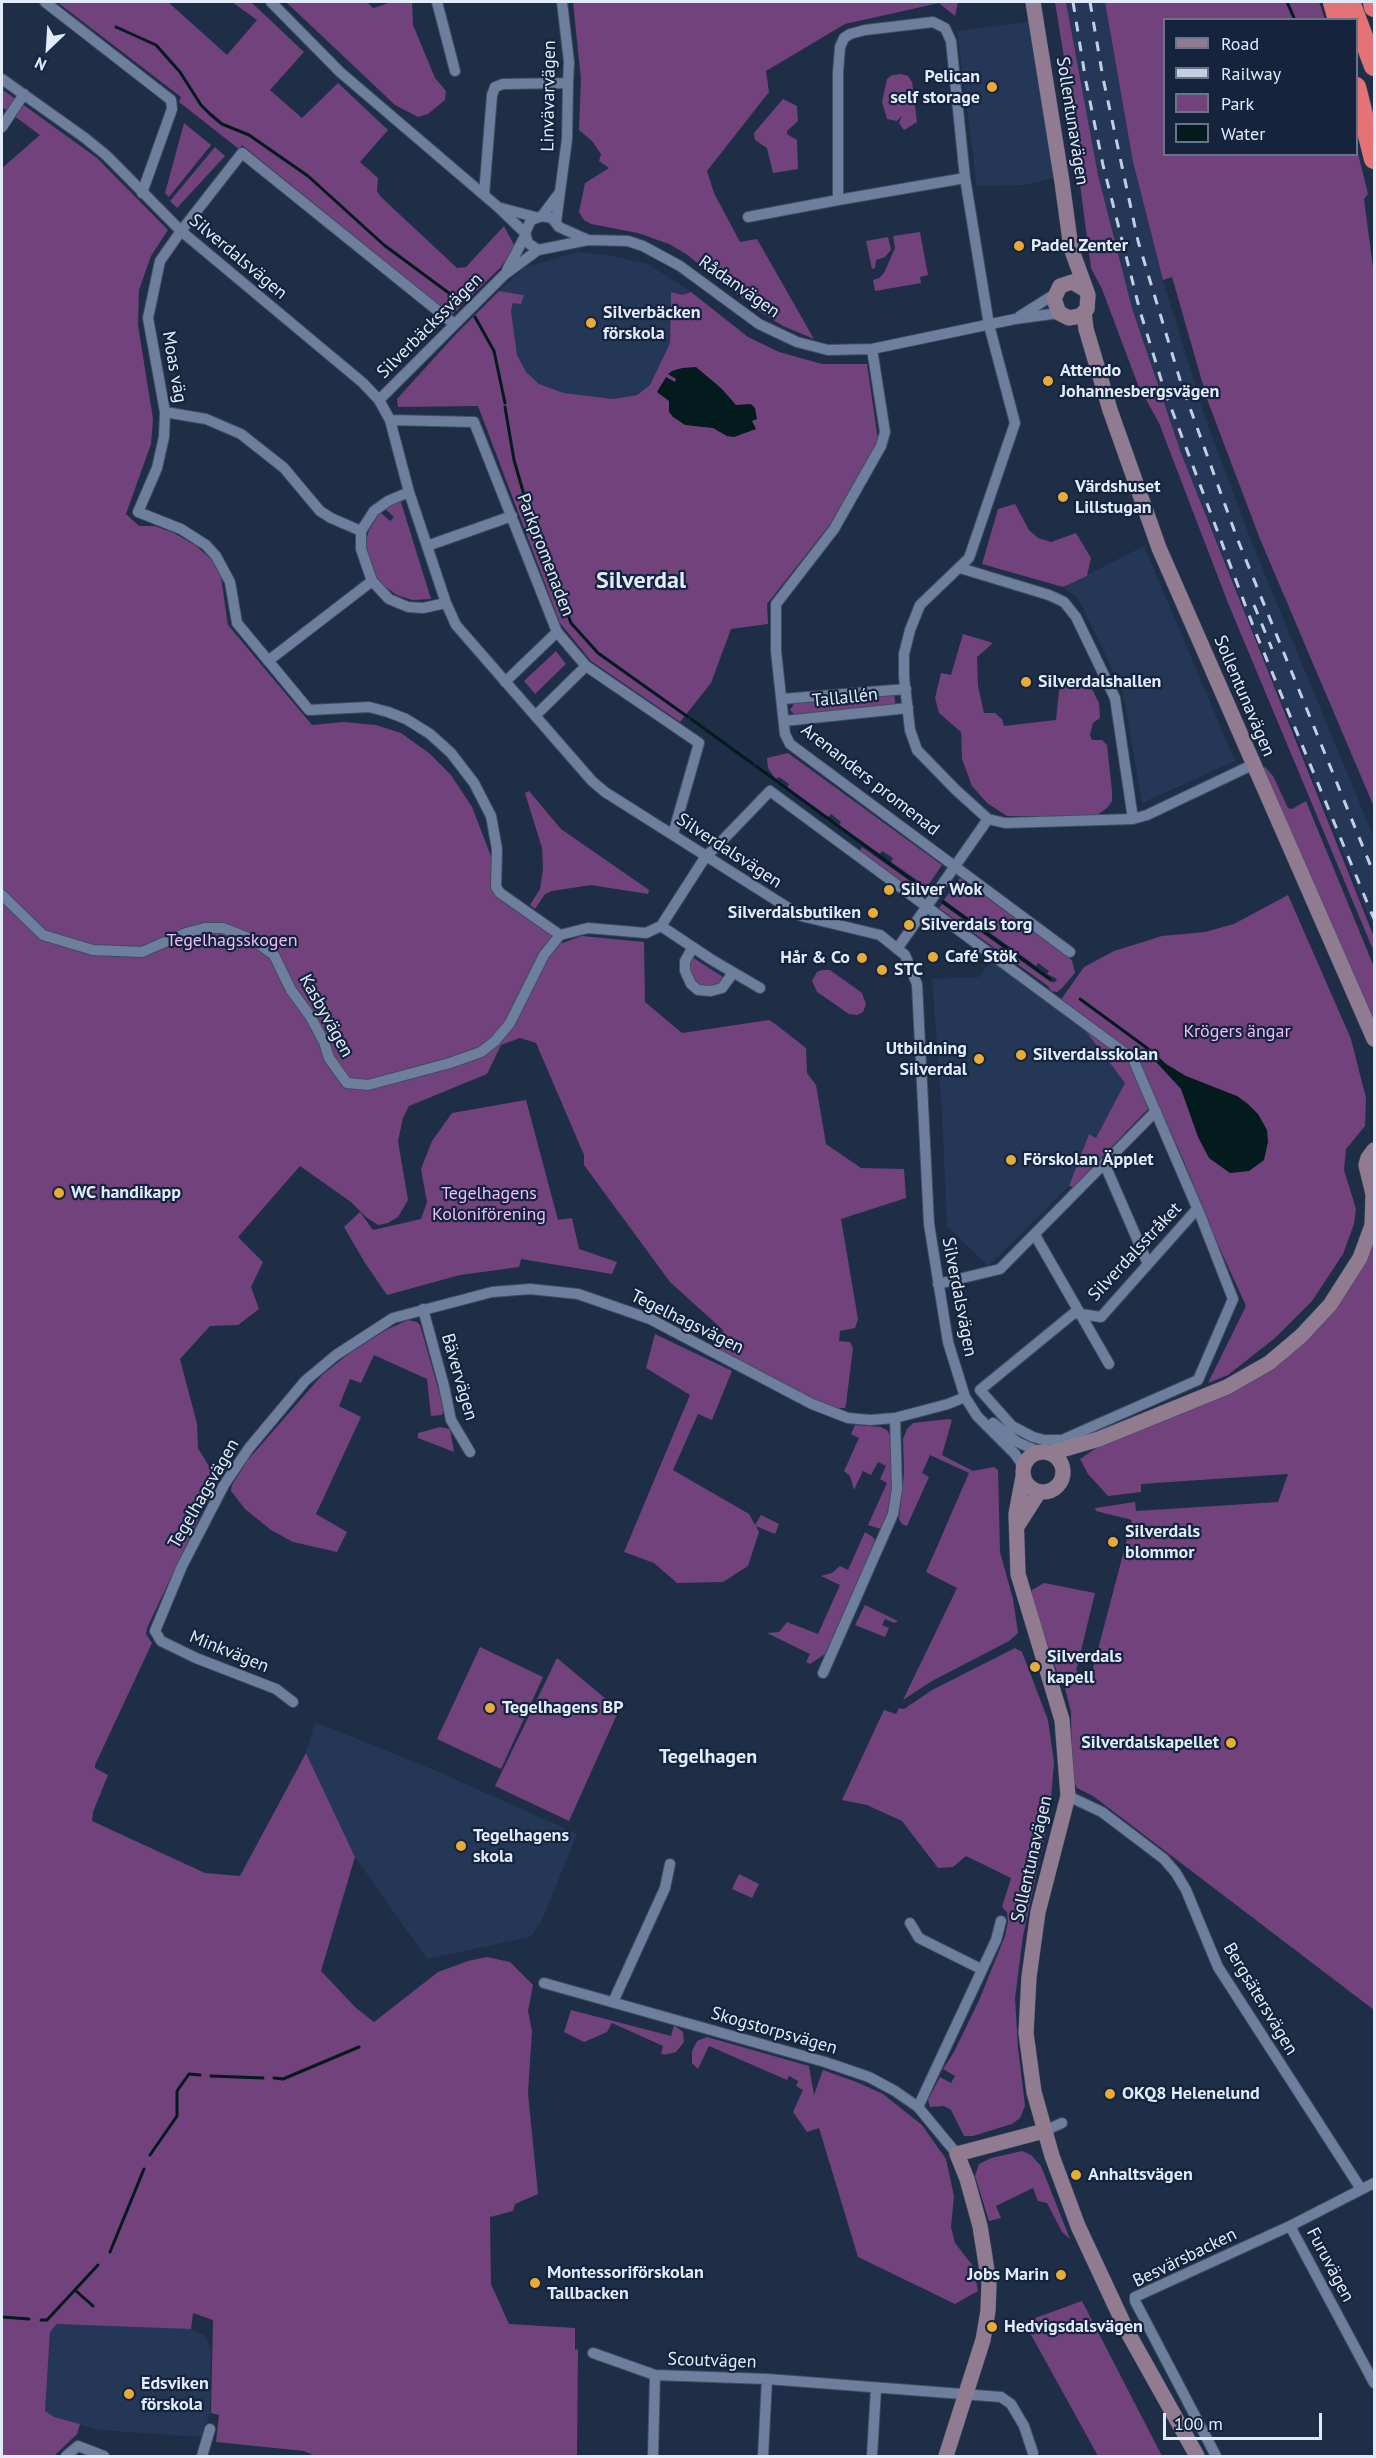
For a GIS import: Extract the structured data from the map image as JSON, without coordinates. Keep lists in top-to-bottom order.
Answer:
{
  "streets": {
    "street": [
      "Linvävarvägen",
      "Sollentunavägen",
      "Silverdalsvägen",
      "Rådanvägen",
      "Silverbäckssvägen",
      "Moas väg",
      "Parkpromenaden",
      "Tallallén",
      "Arenanders promenad",
      "Kasbyvägen",
      "Silverdalsstråket",
      "Tegelhagsvägen",
      "Bävervägen",
      "Minkvägen",
      "Bergsätersvägen",
      "Skogstorpsvägen",
      "Besvärsbacken",
      "Furuvägen",
      "Scoutvägen"
    ]
  },
  "crossings": [
    ["Linvävarvägen", "Rådanvägen"],
    ["Linvävarvägen", "Silverbäckssvägen"],
    ["Sollentunavägen", "Silverdalsvägen"],
    ["Sollentunavägen", "Rådanvägen"],
    ["Sollentunavägen", "Bergsätersvägen"],
    ["Silverdalsvägen", "Silverbäckssvägen"],
    ["Silverdalsvägen", "Moas väg"],
    ["Silverdalsvägen", "Parkpromenaden"],
    ["Silverdalsvägen", "Tegelhagsvägen"],
    ["Rådanvägen", "Silverbäckssvägen"],
    ["Rådanvägen", "Arenanders promenad"],
    ["Silverbäckssvägen", "Moas väg"],
    ["Tallallén", "Arenanders promenad"],
    ["Tegelhagsvägen", "Bävervägen"],
    ["Tegelhagsvägen", "Minkvägen"],
    ["Bergsätersvägen", "Besvärsbacken"],
    ["Besvärsbacken", "Furuvägen"]
  ],
  "districts": ["Silverdal", "Tegelhagen"],
  "parks": ["Tegelhagsskogen", "Krögers ängar", "Tegelhagens Koloniförening"],
  "places": [
    "Pelican self storage",
    "Padel Zenter",
    "Silverbäcken förskola",
    "Attendo Johannesbergsvägen",
    "Värdshuset Lillstugan",
    "Silverdalshallen",
    "Silver Wok",
    "Silverdalsbutiken",
    "Silverdals torg",
    "Café Stök",
    "Hår & Co",
    "STC",
    "Silverdalsskolan",
    "Utbildning Silverdal",
    "Förskolan Äpplet",
    "WC handikapp",
    "Silverdals blommor",
    "Silverdals kapell",
    "Tegelhagens BP",
    "Silverdalskapellet",
    "Tegelhagens skola",
    "OKQ8 Helenelund",
    "Anhaltsvägen",
    "Jobs Marin",
    "Montessoriförskolan Tallbacken",
    "Hedvigsdalsvägen",
    "Edsviken förskola"
  ],
  "legend": [
    "Road",
    "Railway",
    "Park",
    "Water"
  ],
  "scale_bar": "100 m",
  "north": "bottom left"
}
